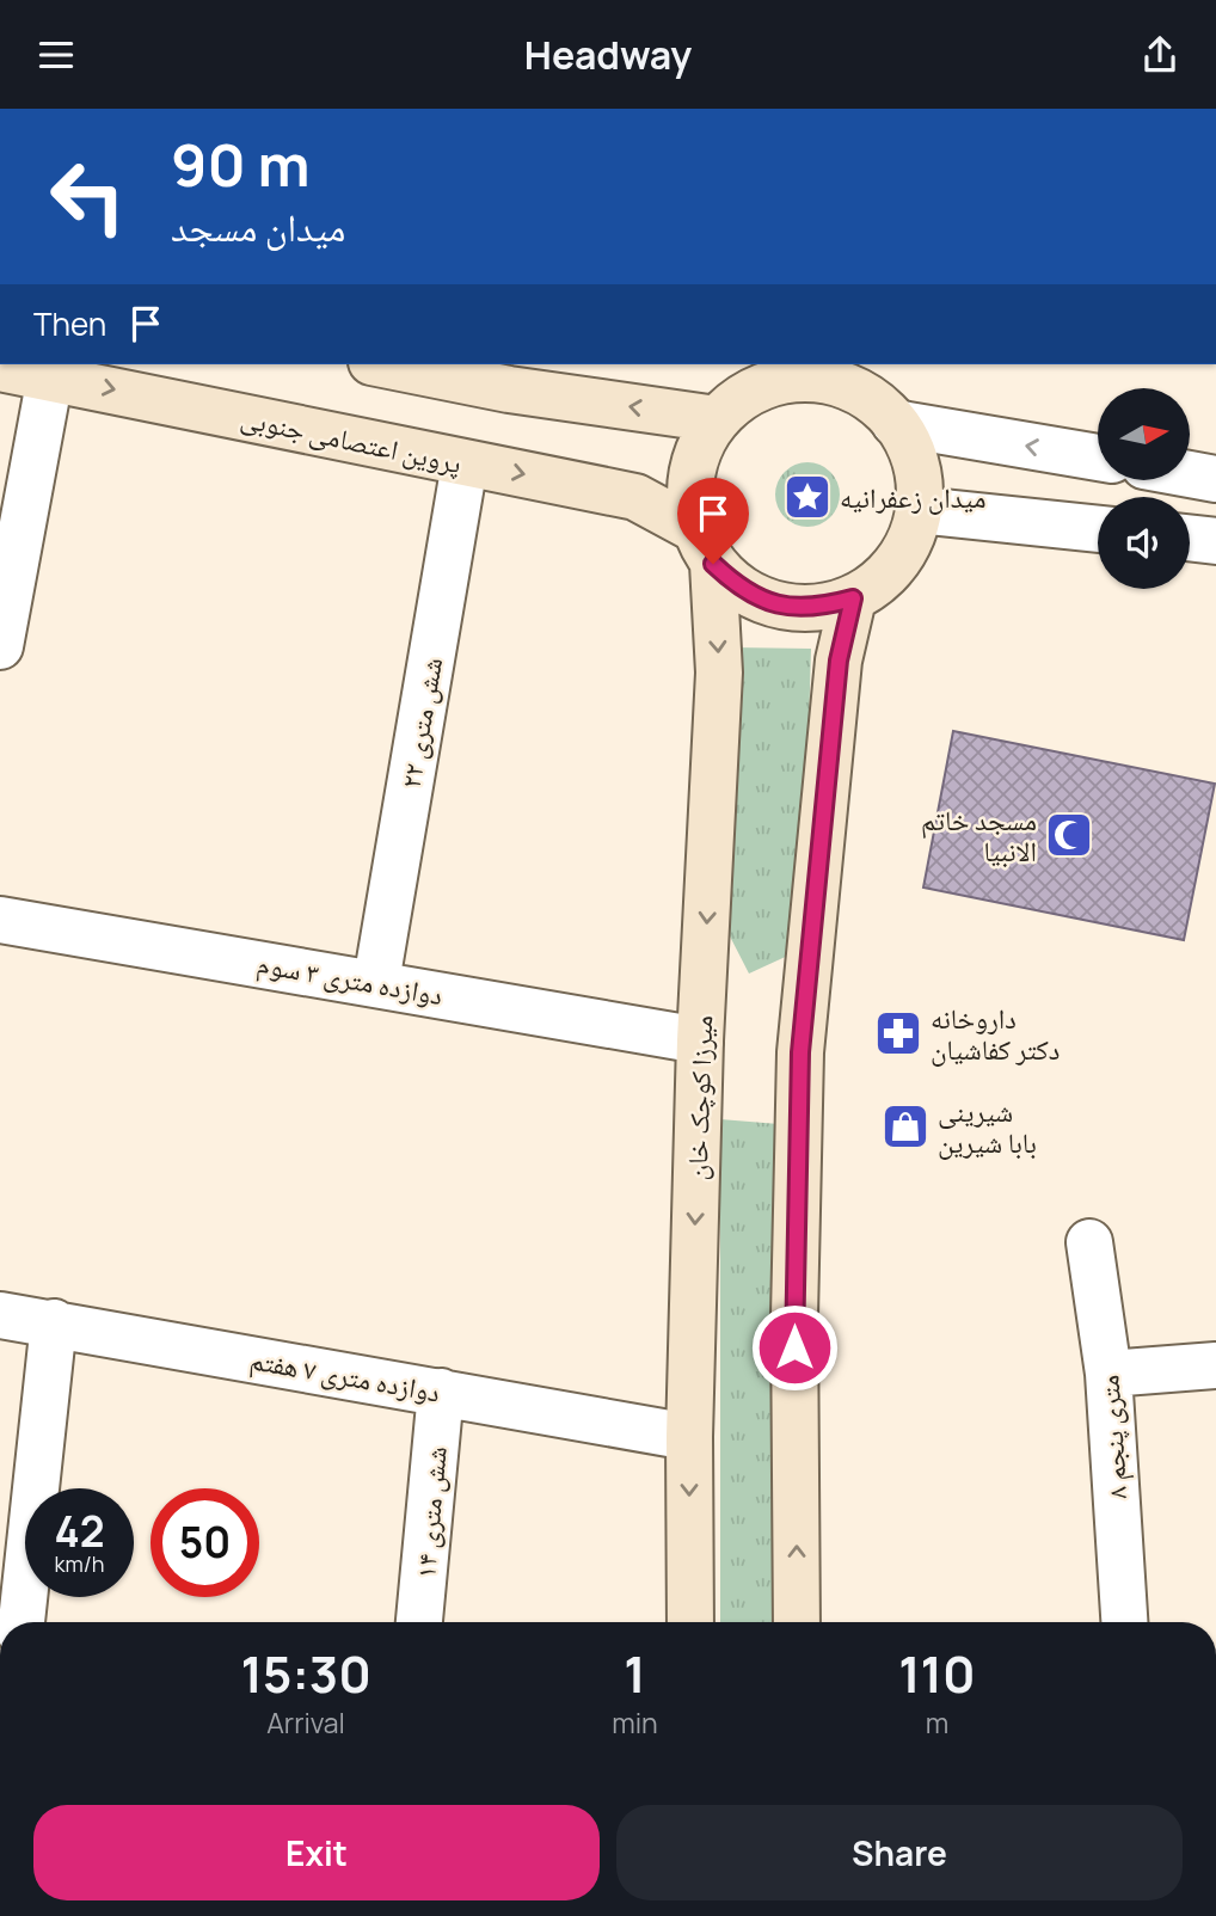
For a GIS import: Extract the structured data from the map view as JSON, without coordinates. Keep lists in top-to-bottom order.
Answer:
{
  "streets": {
    "main road": ["پروین اعتصامی جنوبی", "میرزا کوچک خان"],
    "street": [
      "شش متری ۲۲",
      "دوازده متری ۳ سوم",
      "دوازده متری ۷ هفتم",
      "۸ متری پنجم",
      "شش متری ۱۴"
    ]
  },
  "crossings": [
    ["پروین اعتصامی جنوبی", "شش متری ۲۲"],
    ["پروین اعتصامی جنوبی", "میرزا کوچک خان"],
    ["شش متری ۲۲", "دوازده متری ۳ سوم"],
    ["دوازده متری ۳ سوم", "میرزا کوچک خان"],
    ["میرزا کوچک خان", "دوازده متری ۷ هفتم"],
    ["دوازده متری ۷ هفتم", "شش متری ۱۴"]
  ],
  "places": {
    "place": ["میدان زعفرانیه"],
    "mosque": ["مسجد خاتم الانبیا"],
    "pharmacy": ["داروخانه دکتر کفاشیان"],
    "shop": ["شیرینی بابا شیرین"]
  },
  "north": "right",
  "page": {
    "header": "Headway",
    "turn": ["90 m", "میدان مسجد"],
    "then": "Then",
    "speed": "42 km/h",
    "limit": "50",
    "eta": [
      "15:30",
      "Arrival",
      "1",
      "min",
      "110",
      "m"
    ],
    "buttons": ["Exit", "Share"]
  }
}
